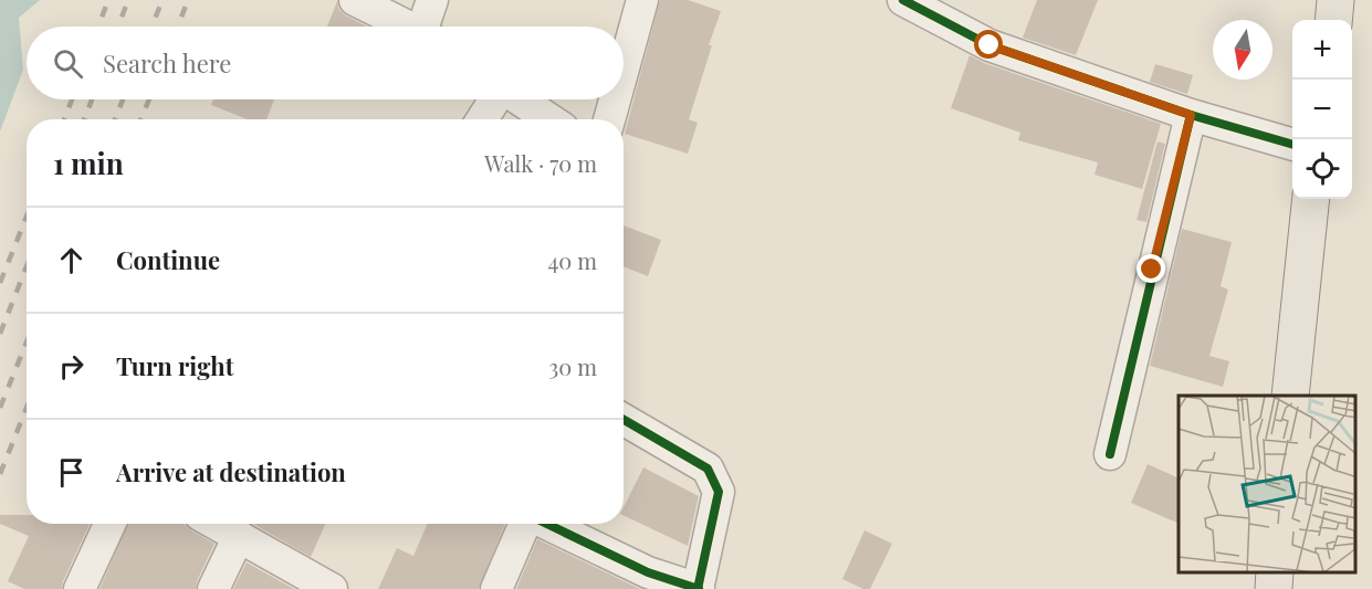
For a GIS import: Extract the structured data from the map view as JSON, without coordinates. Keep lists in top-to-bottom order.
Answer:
{
  "north": "bottom",
  "page": {
    "map_buttons": ["+", "−"],
    "search": "Search here",
    "heading": ["1 min", "Walk · 70 m"],
    "list": [
      ["Continue", "40 m"],
      ["Turn right", "30 m"],
      "Arrive at destination"
    ]
  }
}
